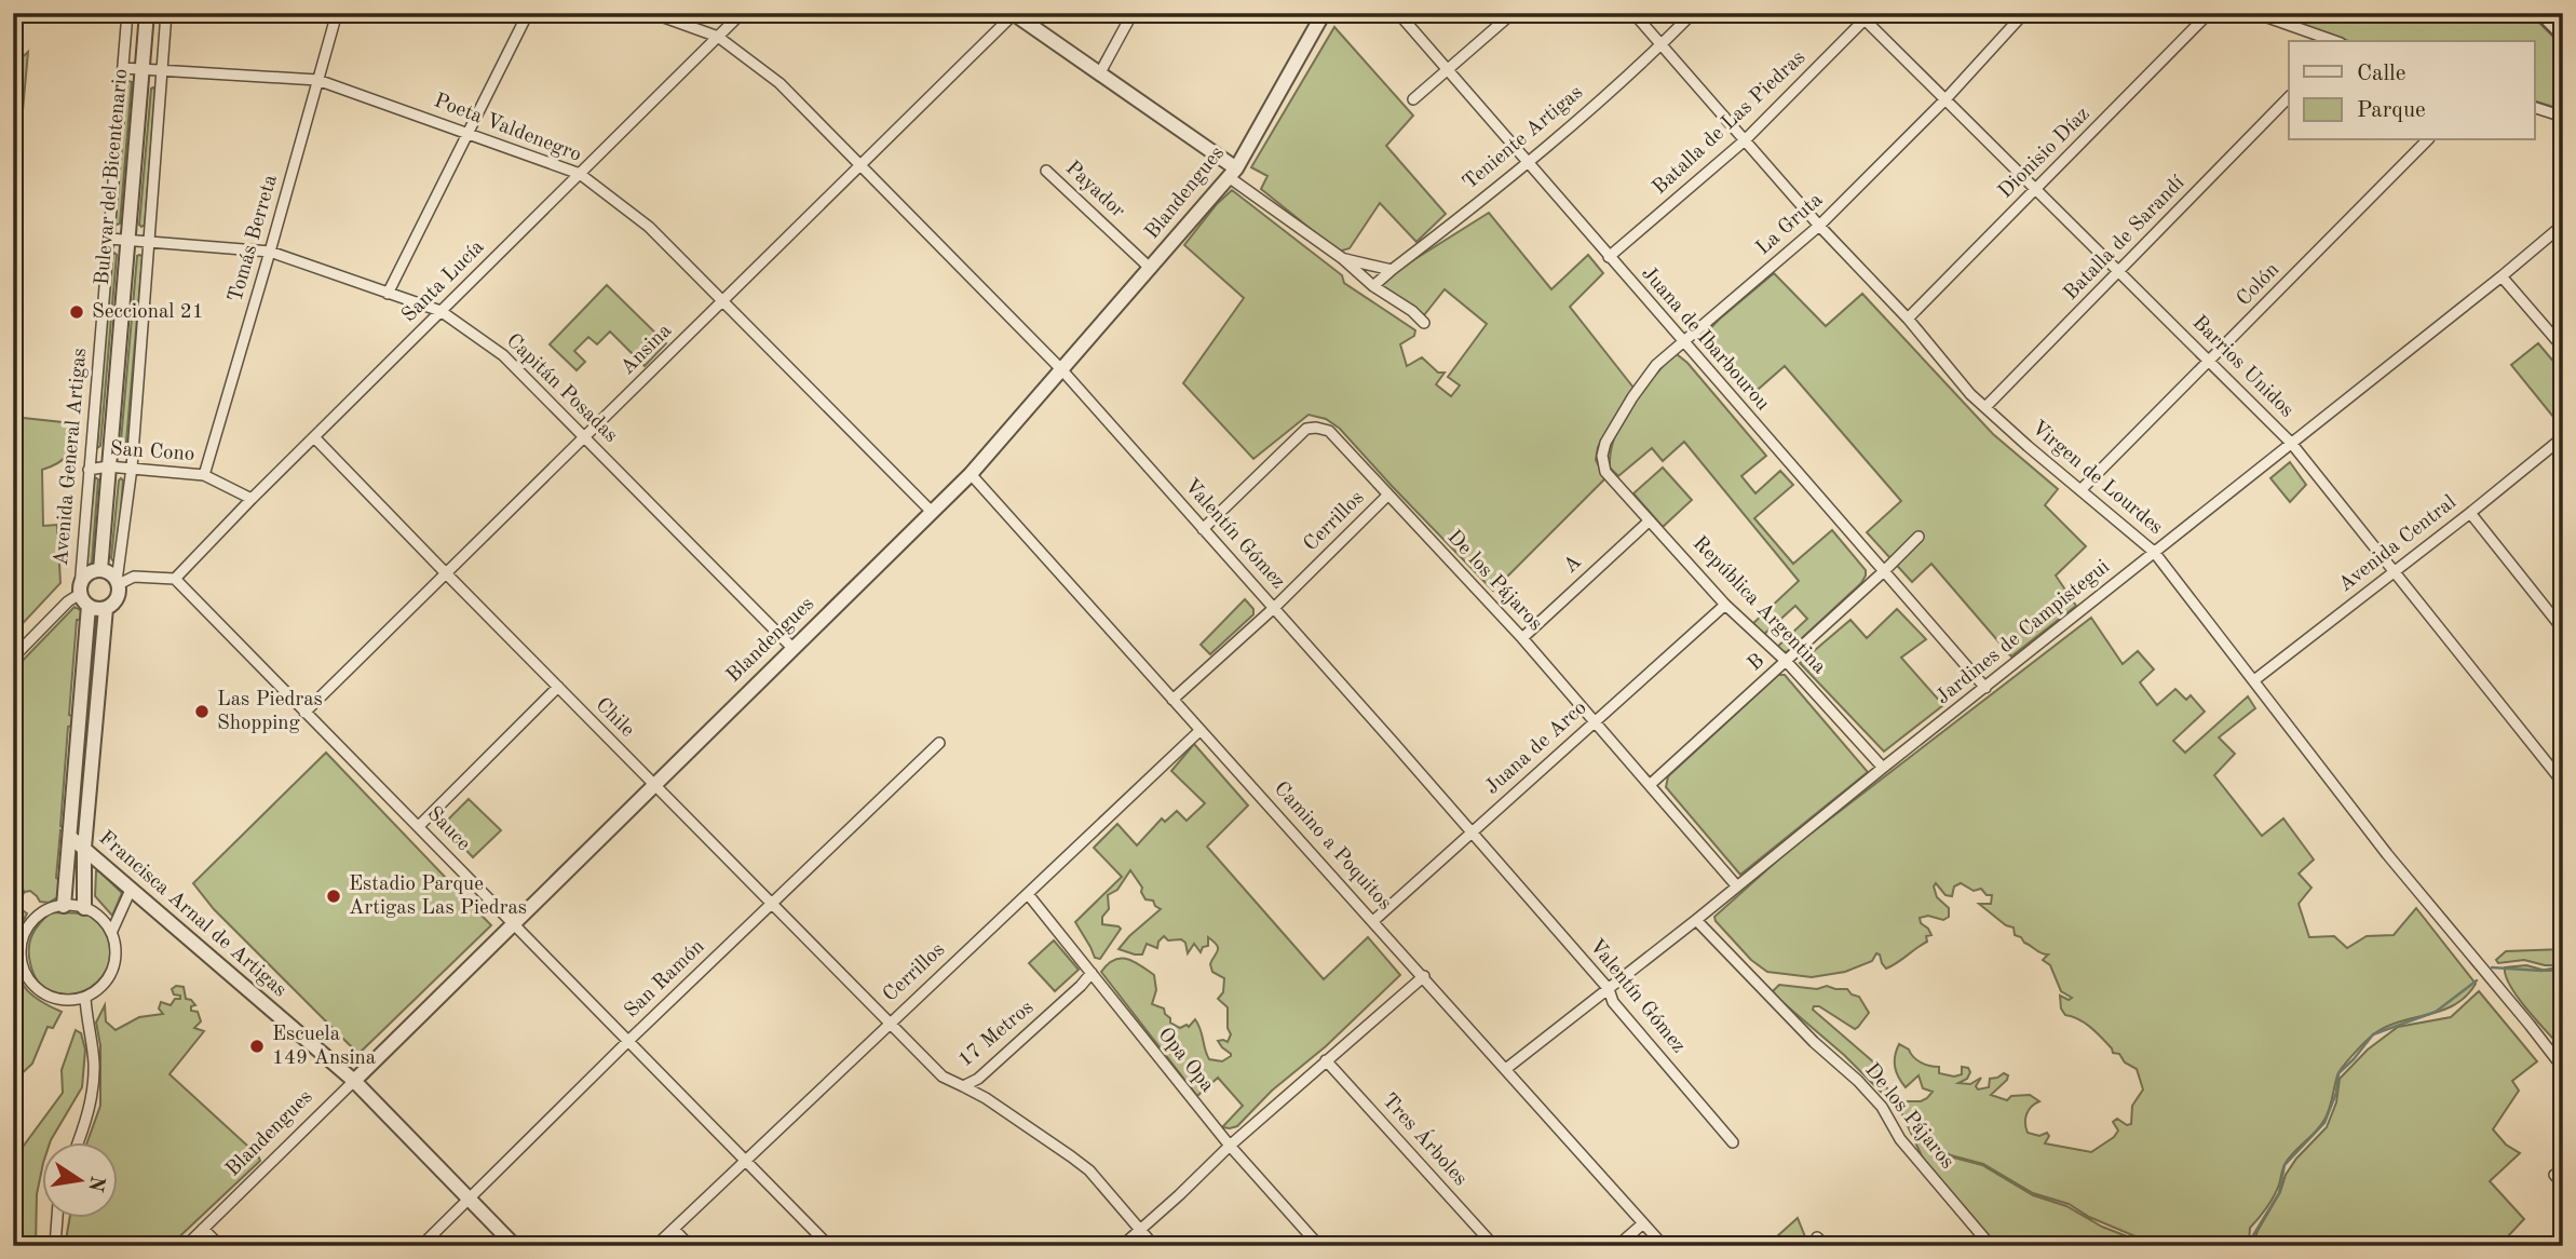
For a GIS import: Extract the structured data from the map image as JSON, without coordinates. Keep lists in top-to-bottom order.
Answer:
{
  "streets": {
    "street": [
      "Batalla de Las Piedras",
      "Poeta Valdenegro",
      "Teniente Artigas",
      "Dionisio Díaz",
      "Bulevar del Bicentenario",
      "Payador",
      "Blandengues",
      "La Gruta",
      "Tomás Berreta",
      "Batalla de Sarandí",
      "Santa Lucía",
      "Colón",
      "Juana de Ibarbourou",
      "Ansina",
      "Barrios Unidos",
      "Capitán Posadas",
      "San Cono",
      "Avenida General Artigas",
      "Virgen de Lourdes",
      "Cerrillos",
      "Valentín Gómez",
      "Avenida Central",
      "A",
      "De los Pájaros",
      "República Argentina",
      "Jardines de Campistegui",
      "B",
      "Chile",
      "Juana de Arco",
      "Sauce",
      "Camino a Poquitos",
      "Francisca Arnal de Artigas",
      "San Ramón",
      "17 Metros",
      "Opa Opa",
      "Tres Árboles"
    ]
  },
  "crossings": [
    ["Batalla de Las Piedras", "Juana de Ibarbourou"],
    ["Batalla de Las Piedras", "Barrios Unidos"],
    ["Batalla de Las Piedras", "Virgen de Lourdes"],
    ["Poeta Valdenegro", "Bulevar del Bicentenario"],
    ["Poeta Valdenegro", "Blandengues"],
    ["Poeta Valdenegro", "Tomás Berreta"],
    ["Poeta Valdenegro", "Santa Lucía"],
    ["Poeta Valdenegro", "Ansina"],
    ["Poeta Valdenegro", "Avenida General Artigas"],
    ["Teniente Artigas", "Juana de Ibarbourou"],
    ["Teniente Artigas", "Virgen de Lourdes"],
    ["Dionisio Díaz", "Barrios Unidos"],
    ["Dionisio Díaz", "Virgen de Lourdes"],
    ["Bulevar del Bicentenario", "Capitán Posadas"],
    ["Bulevar del Bicentenario", "San Cono"],
    ["Bulevar del Bicentenario", "Avenida General Artigas"],
    ["Payador", "Blandengues"],
    ["Blandengues", "Capitán Posadas"],
    ["Blandengues", "Valentín Gómez"],
    ["Blandengues", "Chile"],
    ["Blandengues", "Sauce"],
    ["Blandengues", "Camino a Poquitos"],
    ["Blandengues", "Francisca Arnal de Artigas"],
    ["La Gruta", "Juana de Ibarbourou"],
    ["La Gruta", "Barrios Unidos"],
    ["La Gruta", "Virgen de Lourdes"],
    ["La Gruta", "República Argentina"],
    ["Tomás Berreta", "Capitán Posadas"],
    ["Tomás Berreta", "San Cono"],
    ["Batalla de Sarandí", "Barrios Unidos"],
    ["Batalla de Sarandí", "Virgen de Lourdes"],
    ["Santa Lucía", "Capitán Posadas"],
    ["Santa Lucía", "San Cono"],
    ["Santa Lucía", "Valentín Gómez"],
    ["Santa Lucía", "Chile"],
    ["Santa Lucía", "Sauce"],
    ["Colón", "Barrios Unidos"],
    ["Colón", "Virgen de Lourdes"],
    ["Juana de Ibarbourou", "Jardines de Campistegui"],
    ["Juana de Ibarbourou", "B"],
    ["Ansina", "Capitán Posadas"],
    ["Ansina", "Valentín Gómez"],
    ["Ansina", "Chile"],
    ["Ansina", "Sauce"],
    ["Barrios Unidos", "Avenida Central"],
    ["Barrios Unidos", "Jardines de Campistegui"],
    ["Capitán Posadas", "Avenida General Artigas"],
    ["San Cono", "Avenida General Artigas"],
    ["Virgen de Lourdes", "Avenida Central"],
    ["Virgen de Lourdes", "Jardines de Campistegui"],
    ["Cerrillos", "Valentín Gómez"],
    ["Cerrillos", "De los Pájaros"],
    ["Cerrillos", "Chile"],
    ["Cerrillos", "Sauce"],
    ["Cerrillos", "Camino a Poquitos"],
    ["Cerrillos", "17 Metros"],
    ["Cerrillos", "Opa Opa"],
    ["Valentín Gómez", "De los Pájaros"],
    ["Valentín Gómez", "Jardines de Campistegui"],
    ["Valentín Gómez", "Juana de Arco"],
    ["A", "De los Pájaros"],
    ["A", "República Argentina"],
    ["De los Pájaros", "Jardines de Campistegui"],
    ["De los Pájaros", "B"],
    ["De los Pájaros", "Juana de Arco"],
    ["República Argentina", "Jardines de Campistegui"],
    ["República Argentina", "B"],
    ["República Argentina", "Juana de Arco"],
    ["Jardines de Campistegui", "Camino a Poquitos"],
    ["Chile", "San Ramón"],
    ["Chile", "17 Metros"],
    ["Juana de Arco", "Camino a Poquitos"],
    ["Sauce", "San Ramón"],
    ["Francisca Arnal de Artigas", "San Ramón"],
    ["17 Metros", "Opa Opa"]
  ],
  "places": [
    "Seccional 21",
    "Las Piedras Shopping",
    "Estadio Parque Artigas Las Piedras",
    "Escuela 149 Ansina"
  ],
  "legend": ["Calle", "Parque"],
  "north": "right"
}
